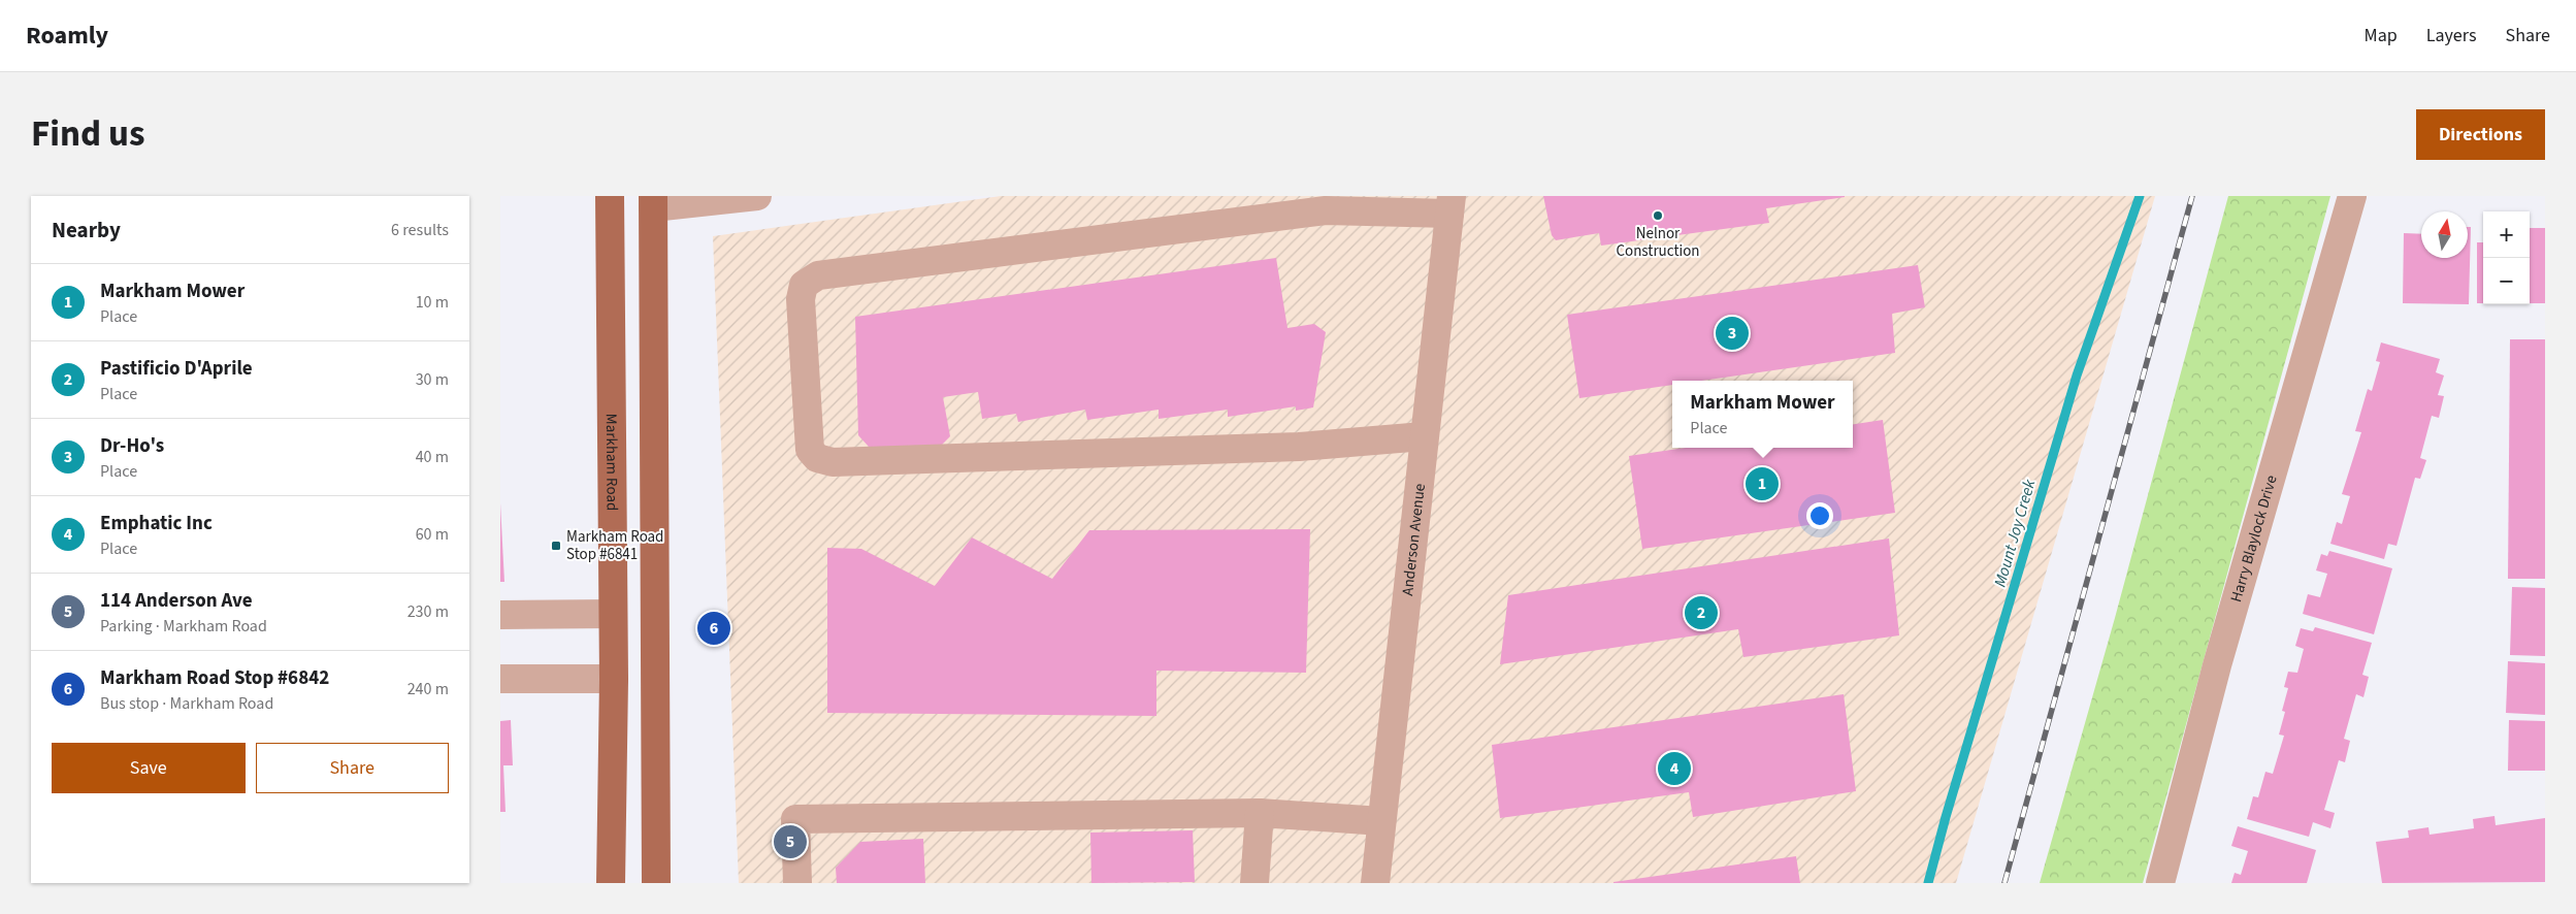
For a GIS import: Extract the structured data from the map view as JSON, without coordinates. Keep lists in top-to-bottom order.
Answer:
{
  "streets": {
    "main road": ["Markham Road"],
    "street": ["Harry Blaylock Drive", "Anderson Avenue"]
  },
  "water": ["Mount Joy Creek"],
  "places": {
    "other": ["Nelnor Construction"],
    "transit": ["Markham Road Stop #6841"]
  },
  "north": "top",
  "page": {
    "header": "Roamly",
    "nav": ["Map", "Layers", "Share"],
    "title": "Find us",
    "buttons": [
      "Directions",
      ["Save", "Share"]
    ],
    "heading": ["Nearby", "6 results"],
    "map_buttons": ["+", "−"],
    "list": [
      {
        "mark": "1",
        "name": "Markham Mower",
        "note": "Place",
        "value": "10 m"
      },
      {
        "mark": "2",
        "name": "Pastificio D'Aprile",
        "note": "Place",
        "value": "30 m"
      },
      {
        "mark": "3",
        "name": "Dr-Ho's",
        "note": "Place",
        "value": "40 m"
      },
      {
        "mark": "4",
        "name": "Emphatic Inc",
        "note": "Place",
        "value": "60 m"
      },
      {
        "mark": "5",
        "name": "114 Anderson Ave",
        "note": "Parking · Markham Road",
        "value": "230 m"
      },
      {
        "mark": "6",
        "name": "Markham Road Stop #6842",
        "note": "Bus stop · Markham Road",
        "value": "240 m"
      }
    ],
    "pins": [
      "3",
      "1",
      "2",
      "6",
      "4",
      "5"
    ],
    "popup": ["Markham Mower", "Place"]
  }
}
